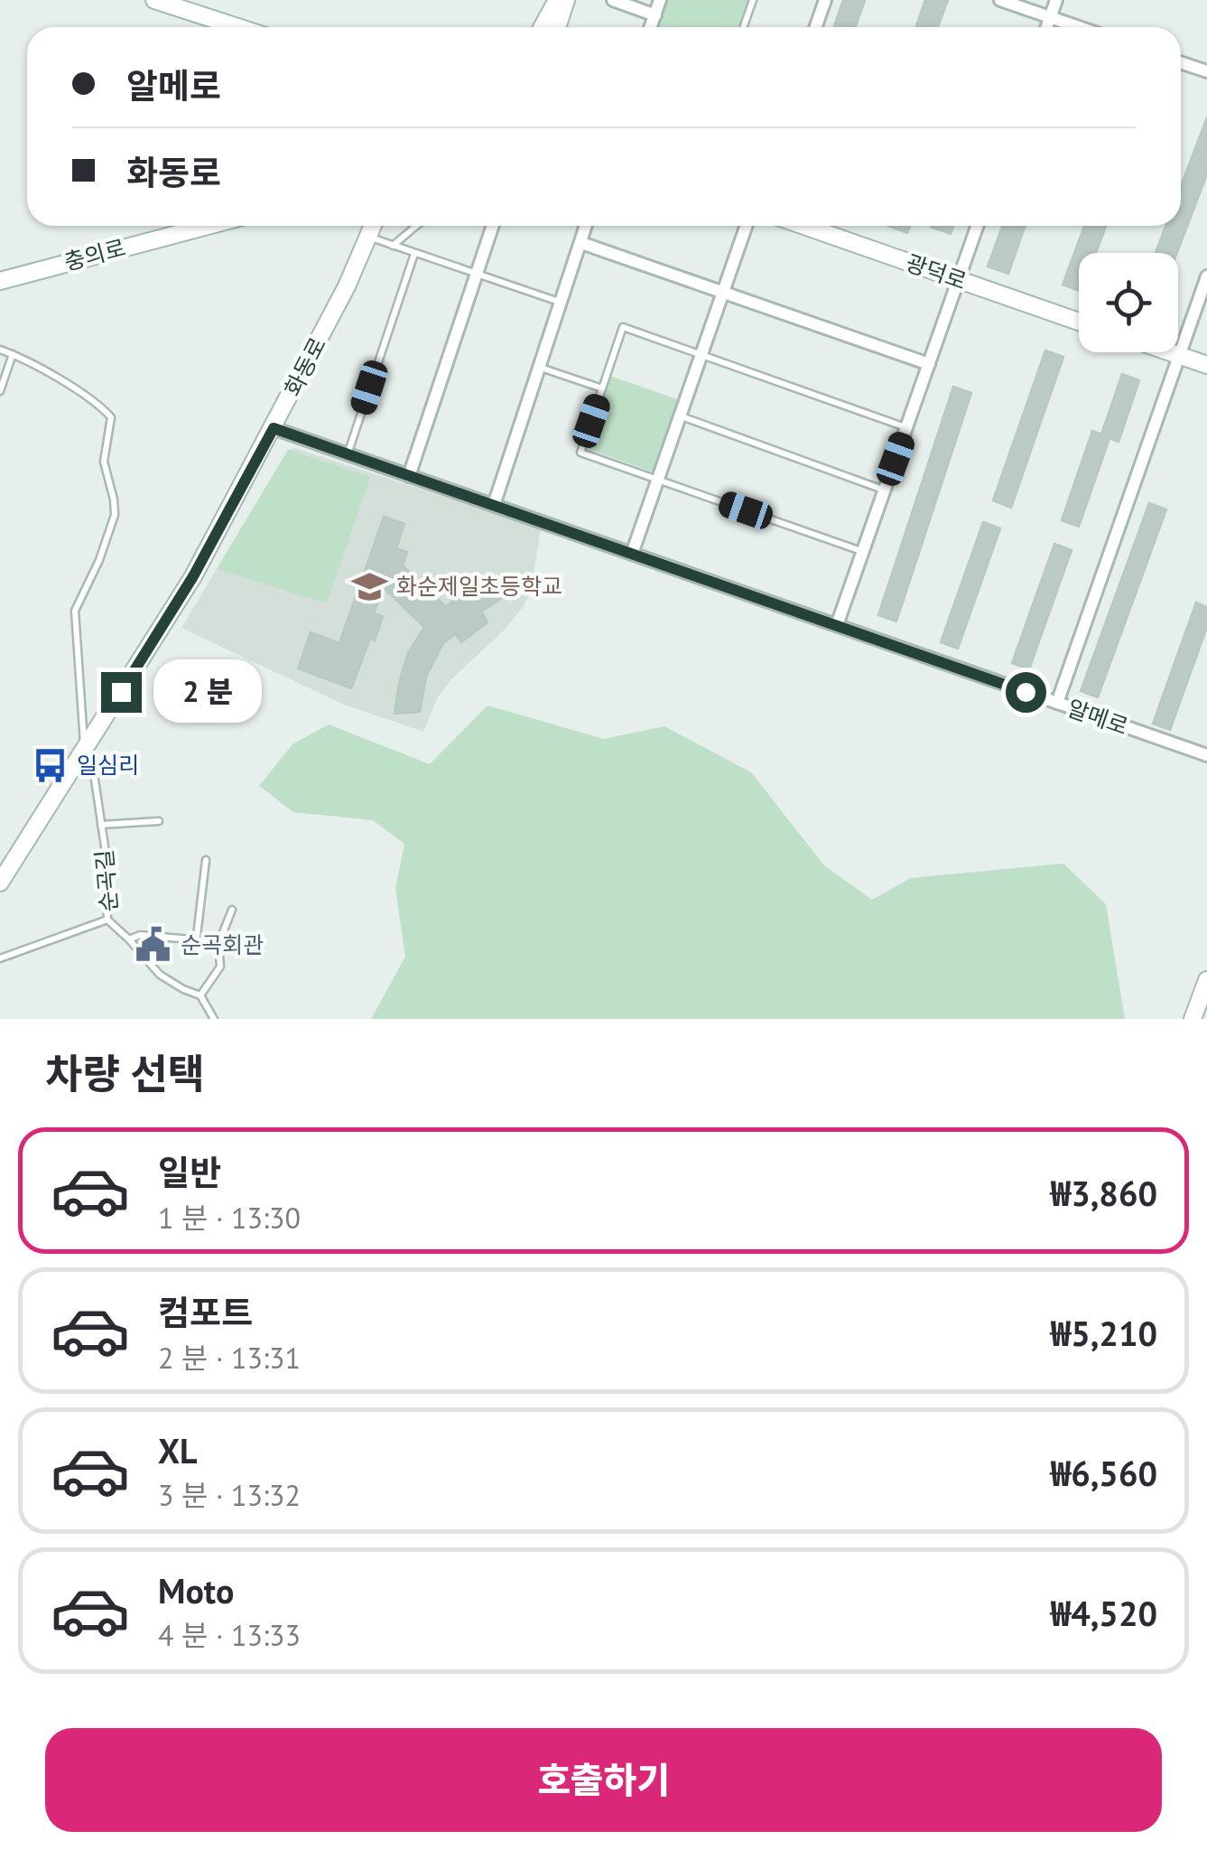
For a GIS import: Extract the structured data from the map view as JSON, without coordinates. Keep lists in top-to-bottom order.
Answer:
{
  "streets": {
    "street": [
      "충의로",
      "광덕로",
      "화동로",
      "알메로"
    ],
    "lane": ["순곡길"]
  },
  "crossings": [
    ["화동로", "알메로"],
    ["화동로", "순곡길"]
  ],
  "places": {
    "school or university": ["화순제일초등학교"],
    "bus stop": ["일심리"],
    "public building": ["순곡회관"]
  },
  "page": {
    "banner": ["알메로", "화동로"],
    "bubble": "2 분",
    "heading": "차량 선택",
    "list": [
      {
        "name": "일반",
        "note": "1 분 · 13:30",
        "value": "₩3,860"
      },
      {
        "name": "컴포트",
        "note": "2 분 · 13:31",
        "value": "₩5,210"
      },
      {
        "name": "XL",
        "note": "3 분 · 13:32",
        "value": "₩6,560"
      },
      {
        "name": "Moto",
        "note": "4 분 · 13:33",
        "value": "₩4,520"
      }
    ],
    "buttons": "호출하기"
  }
}
